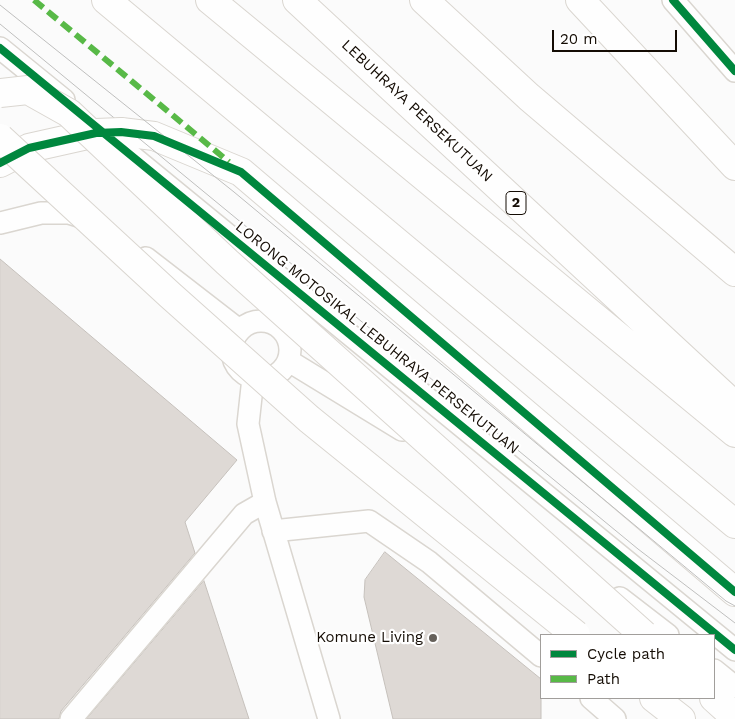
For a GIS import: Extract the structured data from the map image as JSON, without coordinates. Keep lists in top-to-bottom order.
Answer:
{
  "streets": {
    "main road": ["LEBUHRAYA PERSEKUTUAN", "2"],
    "lane": ["LORONG MOTOSIKAL LEBUHRAYA PERSEKUTUAN"]
  },
  "places": ["Komune Living"],
  "legend": ["Cycle path", "Path"],
  "scale_bar": "20 m"
}
